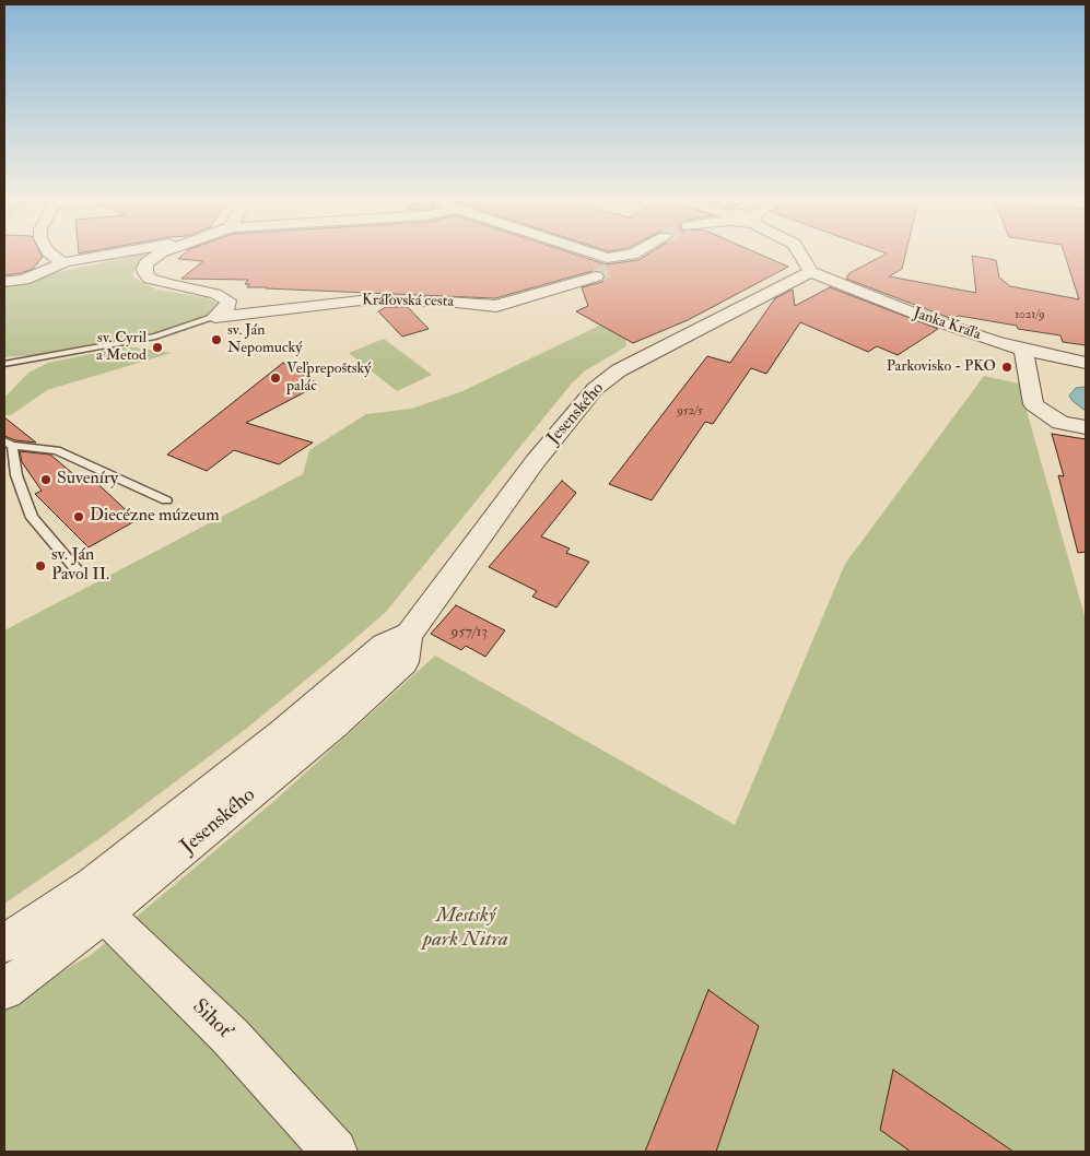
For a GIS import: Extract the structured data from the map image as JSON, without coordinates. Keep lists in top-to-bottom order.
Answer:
{
  "streets": {
    "street": [
      "Kráľovská cesta",
      "Janka Kráľa",
      "Jesenského",
      "Sihoť"
    ]
  },
  "crossings": [
    ["Janka Kráľa", "Jesenského"],
    ["Jesenského", "Sihoť"]
  ],
  "parks": ["Mestský park Nitra"],
  "places": [
    "sv. Ján Nepomucký",
    "sv. Cyril a Metod",
    "Parkovisko - PKO",
    "Veľprepoštský palác",
    "Suveníry",
    "Diecézne múzeum",
    "sv. Ján Pavol II."
  ],
  "house_numbers": ["1021/9", "952/5", "957/13"]
}
